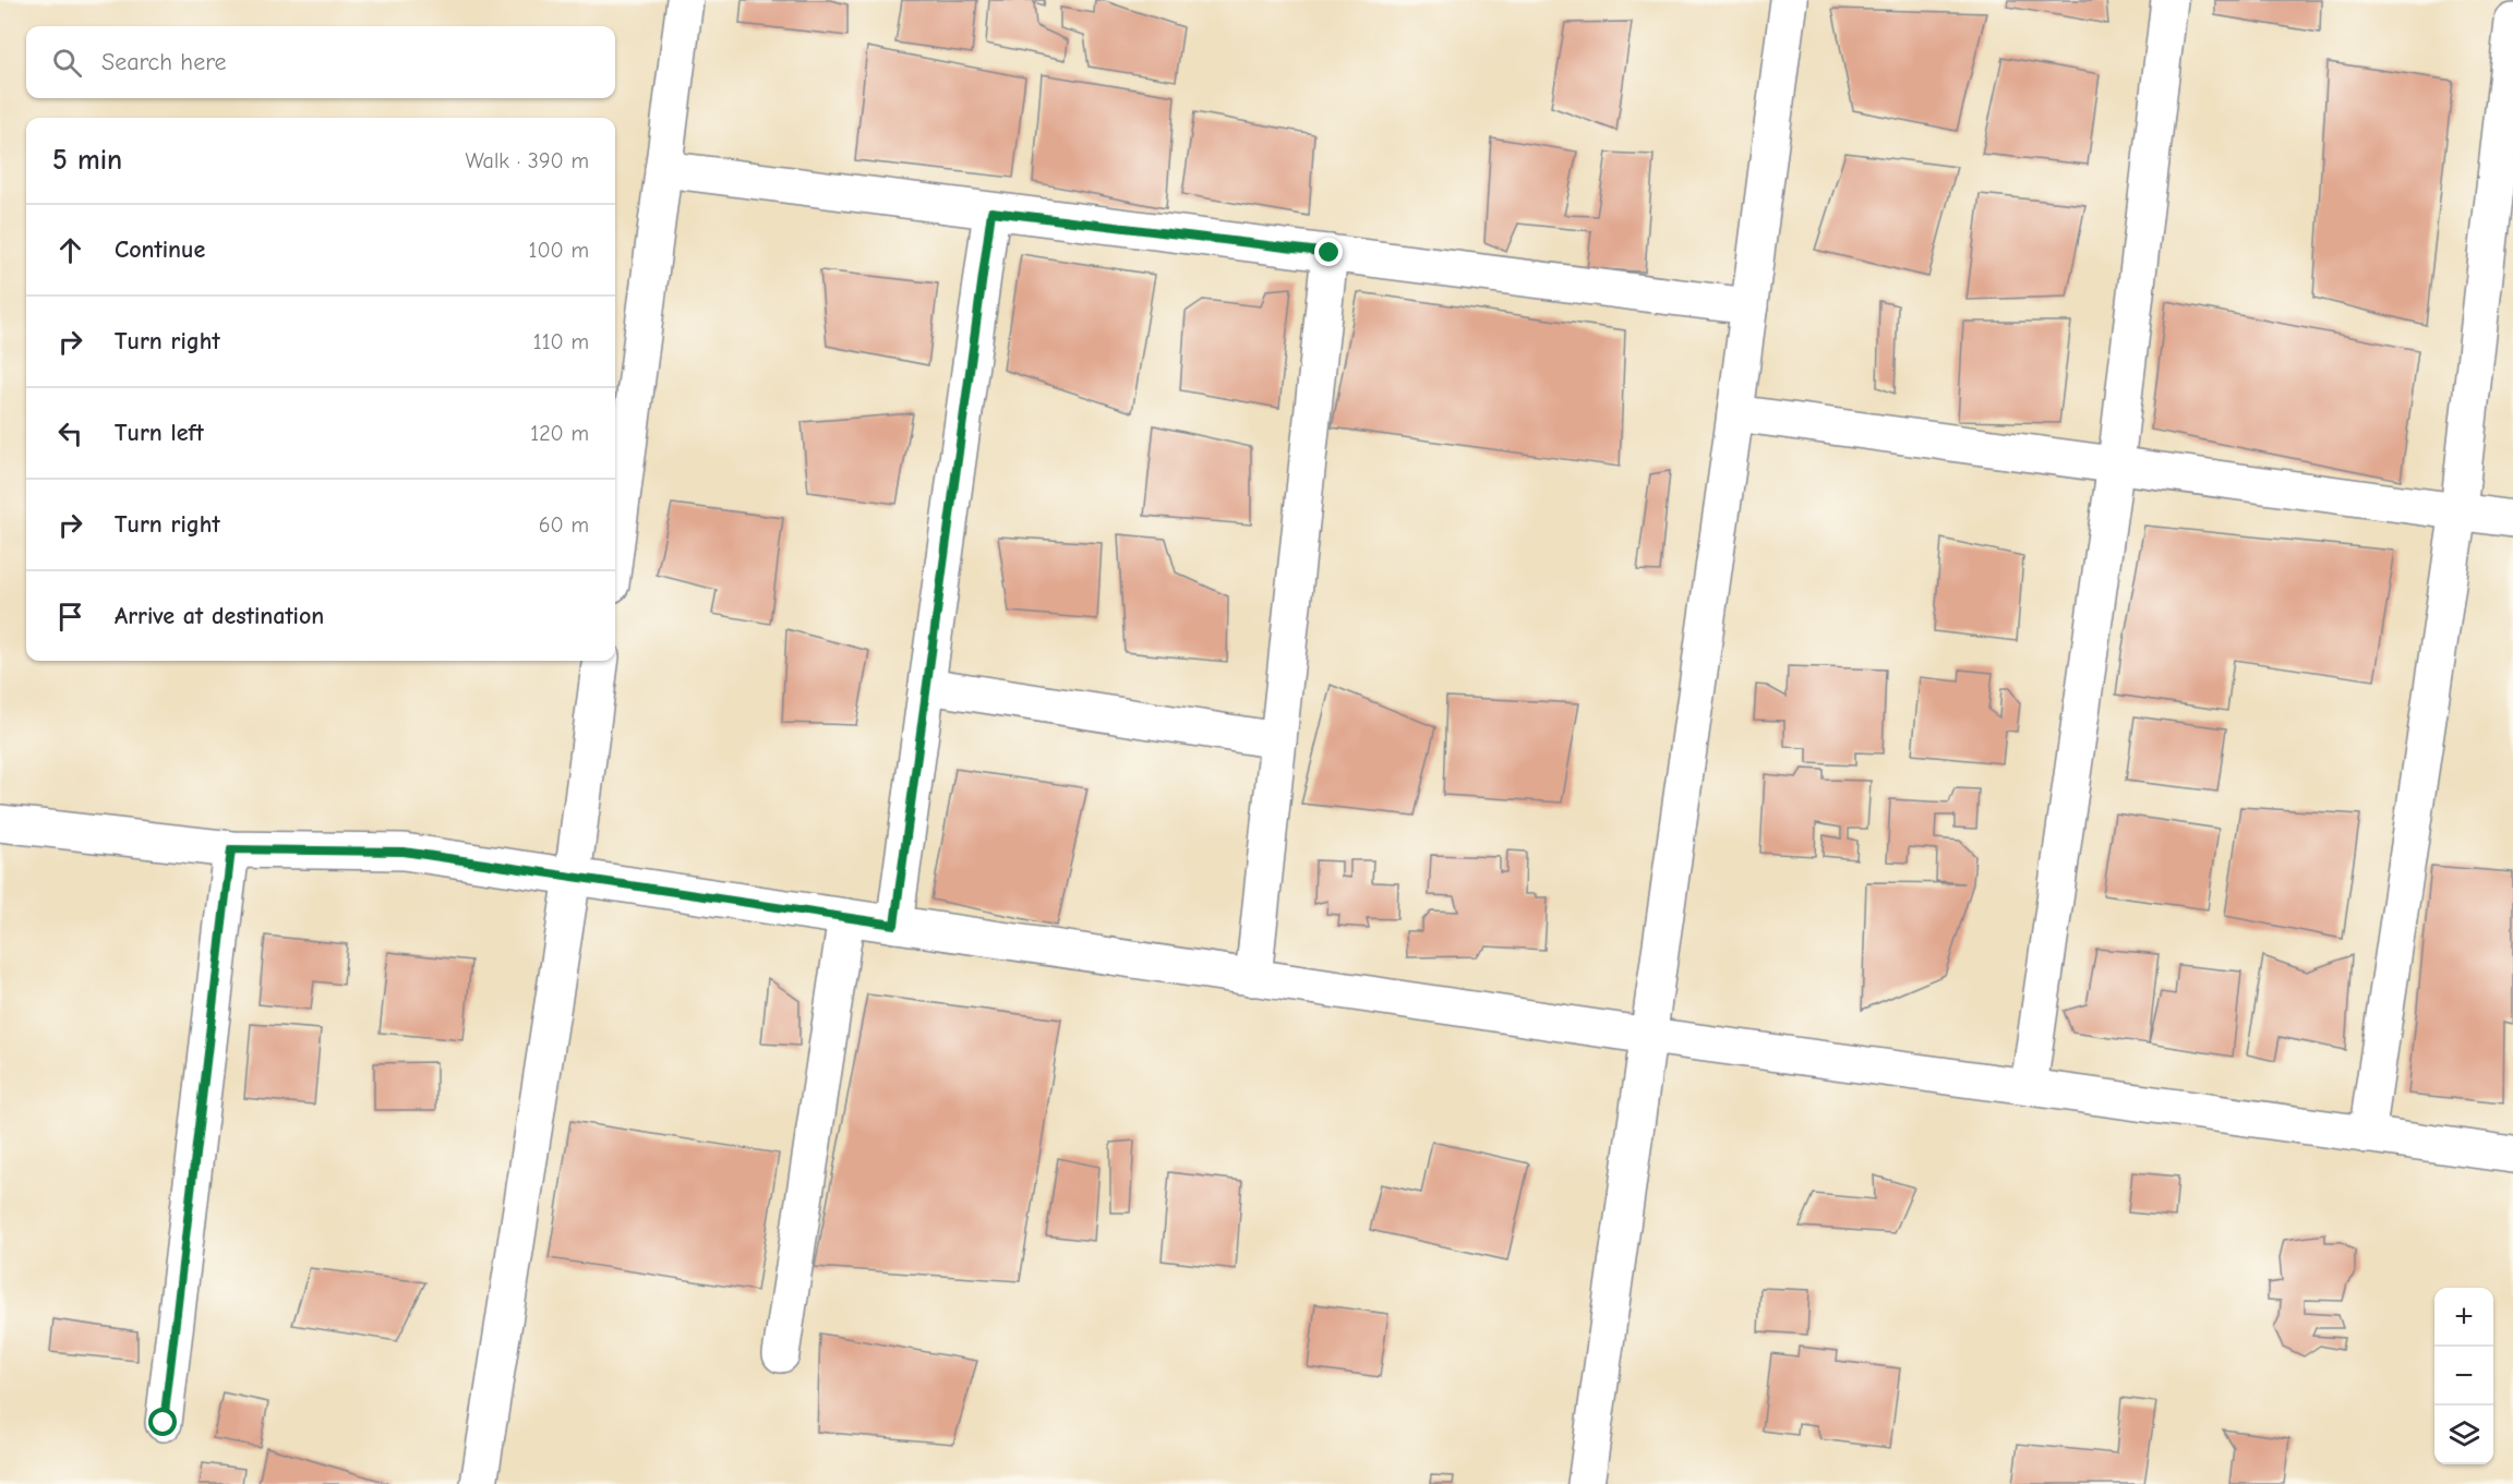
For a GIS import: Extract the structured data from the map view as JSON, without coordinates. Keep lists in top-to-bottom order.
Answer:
{
  "page": {
    "search": "Search here",
    "heading": ["5 min", "Walk · 390 m"],
    "list": [
      ["Continue", "100 m"],
      ["Turn right", "110 m"],
      ["Turn left", "120 m"],
      ["Turn right", "60 m"],
      "Arrive at destination"
    ],
    "map_buttons": ["+", "−"]
  }
}
